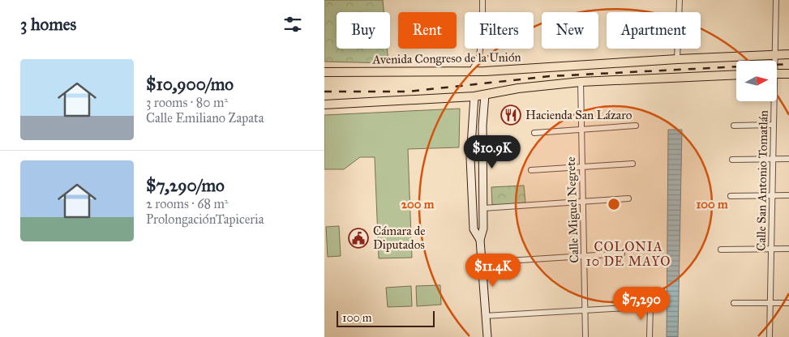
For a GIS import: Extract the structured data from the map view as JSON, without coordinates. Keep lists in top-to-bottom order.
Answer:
{
  "streets": {
    "main road": ["Avenida Congreso de la Unión"],
    "street": ["Calle San Antonio Tomatlán", "Calle Miguel Negrete"]
  },
  "crossings": [
    ["Avenida Congreso de la Unión", "Calle San Antonio Tomatlán"]
  ],
  "districts": ["COLONIA 10 DE MAYO"],
  "places": {
    "restaurant": ["Hacienda San Lázaro"],
    "public building": ["Cámara de Diputados"]
  },
  "scale_bar": "100 m",
  "north": "right",
  "page": {
    "heading": "3 homes",
    "chip": [
      "Buy",
      "Rent",
      "Filters",
      "New",
      "Apartment"
    ],
    "list": [
      {
        "name": "$10,900/mo",
        "note": "3 rooms · 80 m² · Calle Emiliano Zapata"
      },
      {
        "name": "$7,290/mo",
        "note": "2 rooms · 68 m² · ProlongaciónTapiceria"
      }
    ],
    "price": ["$10.9K", "$11.4K", "$7,290"],
    "scale": "100 m"
  },
  "rings": ["100 m", "200 m"]
}
